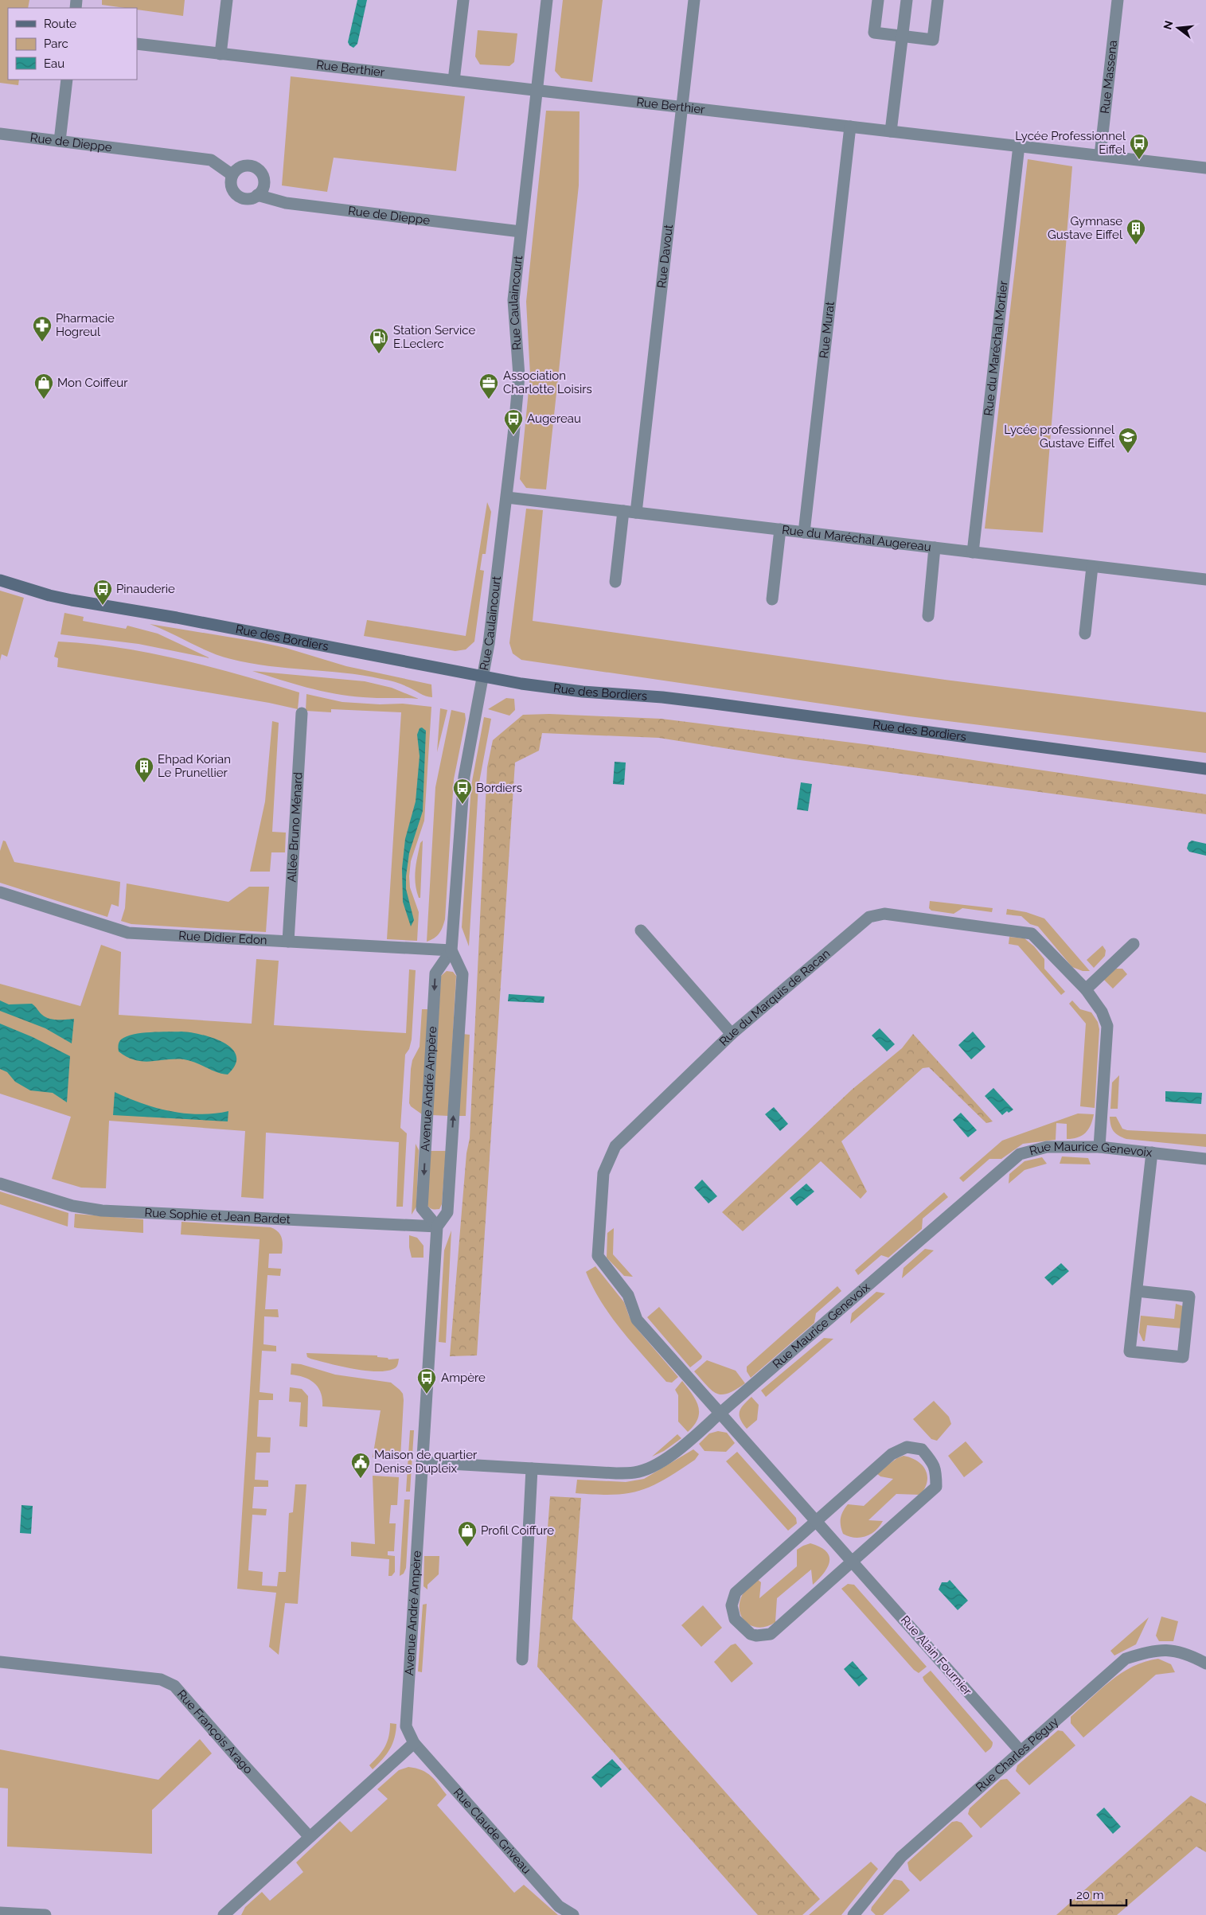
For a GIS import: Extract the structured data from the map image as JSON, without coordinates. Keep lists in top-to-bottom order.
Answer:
{
  "streets": {
    "street": [
      "Rue Berthier",
      "Rue Massena",
      "Rue de Dieppe",
      "Rue Davout",
      "Rue Caulaincourt",
      "Rue Murat",
      "Rue du Maréchal Mortier",
      "Rue du Maréchal Augereau",
      "Rue des Bordiers",
      "Allée Bruno Ménard",
      "Rue Didier Edon",
      "Rue du Marquis de Racan",
      "Avenue André Ampère",
      "Rue Maurice Genevoix",
      "Rue Sophie et Jean Bardet",
      "Rue Alain Fournier",
      "Rue François Arago",
      "Rue Charles Péguy",
      "Rue Claude Griveau"
    ]
  },
  "crossings": [
    ["Rue Berthier", "Rue Massena"],
    ["Rue Berthier", "Rue Davout"],
    ["Rue Berthier", "Rue Caulaincourt"],
    ["Rue Berthier", "Rue Murat"],
    ["Rue Berthier", "Rue du Maréchal Mortier"],
    ["Rue de Dieppe", "Rue Caulaincourt"],
    ["Rue Davout", "Rue du Maréchal Augereau"],
    ["Rue Caulaincourt", "Rue du Maréchal Augereau"],
    ["Rue Caulaincourt", "Rue des Bordiers"],
    ["Rue Caulaincourt", "Avenue André Ampère"],
    ["Rue Murat", "Rue du Maréchal Augereau"],
    ["Rue du Maréchal Mortier", "Rue du Maréchal Augereau"],
    ["Rue des Bordiers", "Avenue André Ampère"],
    ["Allée Bruno Ménard", "Rue Didier Edon"],
    ["Rue Didier Edon", "Avenue André Ampère"],
    ["Rue du Marquis de Racan", "Rue Maurice Genevoix"],
    ["Rue du Marquis de Racan", "Rue Alain Fournier"],
    ["Avenue André Ampère", "Rue Maurice Genevoix"],
    ["Avenue André Ampère", "Rue Sophie et Jean Bardet"],
    ["Avenue André Ampère", "Rue Claude Griveau"],
    ["Rue Maurice Genevoix", "Rue Alain Fournier"],
    ["Rue Alain Fournier", "Rue Charles Péguy"]
  ],
  "places": {
    "bus stop": [
      "Lycée Professionnel Eiffel",
      "Augereau",
      "Pinauderie",
      "Bordiers",
      "Ampère"
    ],
    "building": ["Gymnase Gustave Eiffel", "Ehpad Korian Le Prunellier"],
    "pharmacy": ["Pharmacie Hogreul"],
    "fuel station": ["Station Service E.Leclerc"],
    "shop": ["Mon Coiffeur", "Profil Coiffure"],
    "office": ["Association Charlotte Loisirs"],
    "school or university": ["Lycée professionnel Gustave Eiffel"],
    "public building": ["Maison de quartier Denise Dupleix"]
  },
  "legend": ["Route", "Parc", "Eau"],
  "scale_bar": "20 m",
  "north": "left"
}
